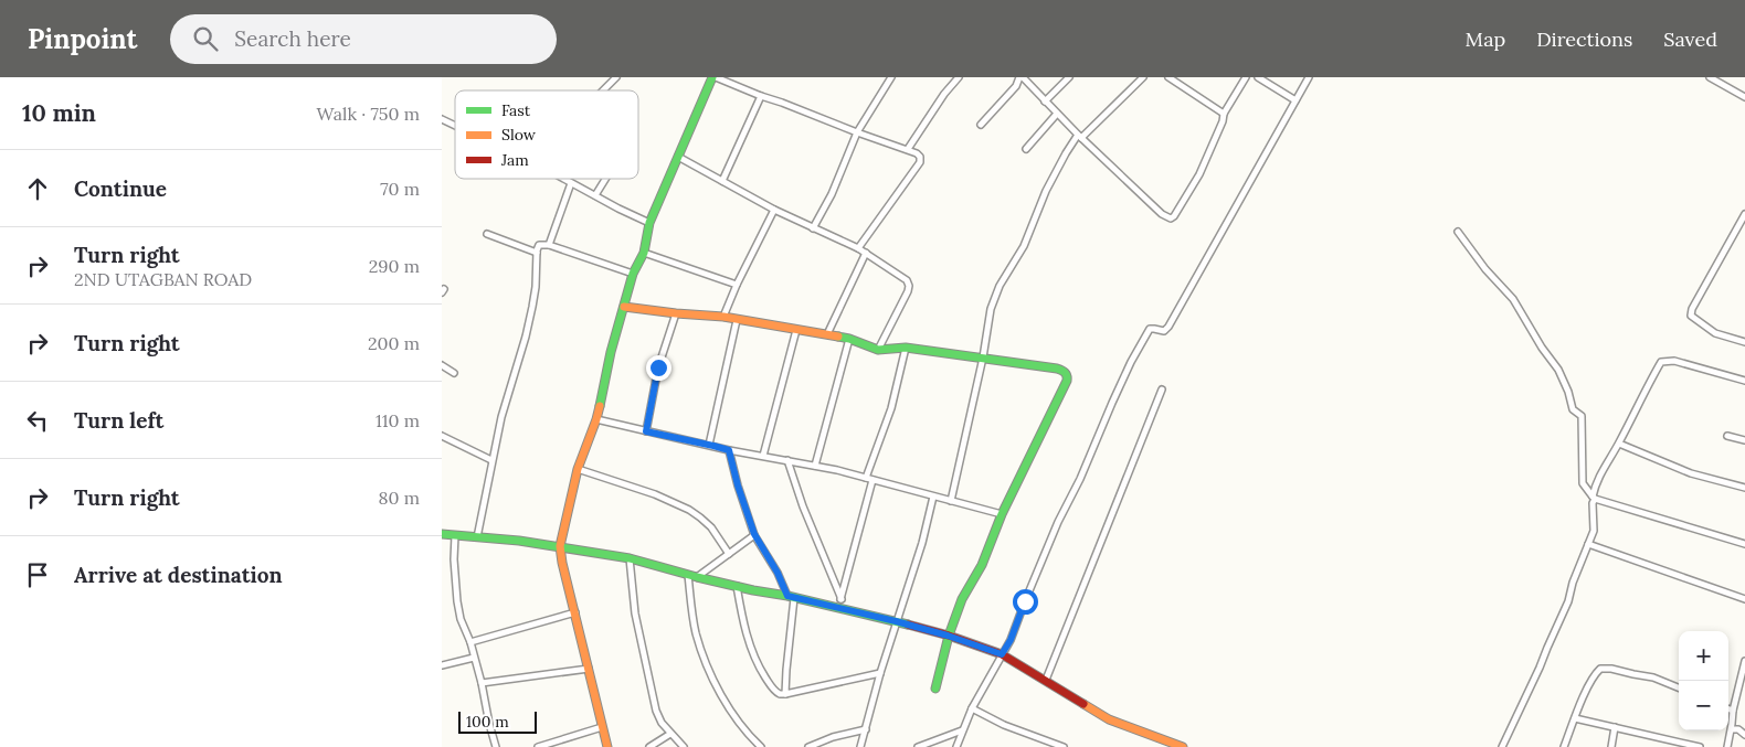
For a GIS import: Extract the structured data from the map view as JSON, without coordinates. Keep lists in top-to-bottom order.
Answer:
{
  "legend": ["Fast", "Slow", "Jam"],
  "scale_bar": "100 m",
  "page": {
    "header": "Pinpoint",
    "search": "Search here",
    "nav": ["Map", "Directions", "Saved"],
    "heading": ["10 min", "Walk · 750 m"],
    "list": [
      ["Continue", "70 m"],
      ["Turn right", "2ND UTAGBAN ROAD", "290 m"],
      ["Turn right", "200 m"],
      ["Turn left", "110 m"],
      ["Turn right", "80 m"],
      "Arrive at destination"
    ],
    "map_buttons": ["+", "−"],
    "scale": "100 m"
  }
}
